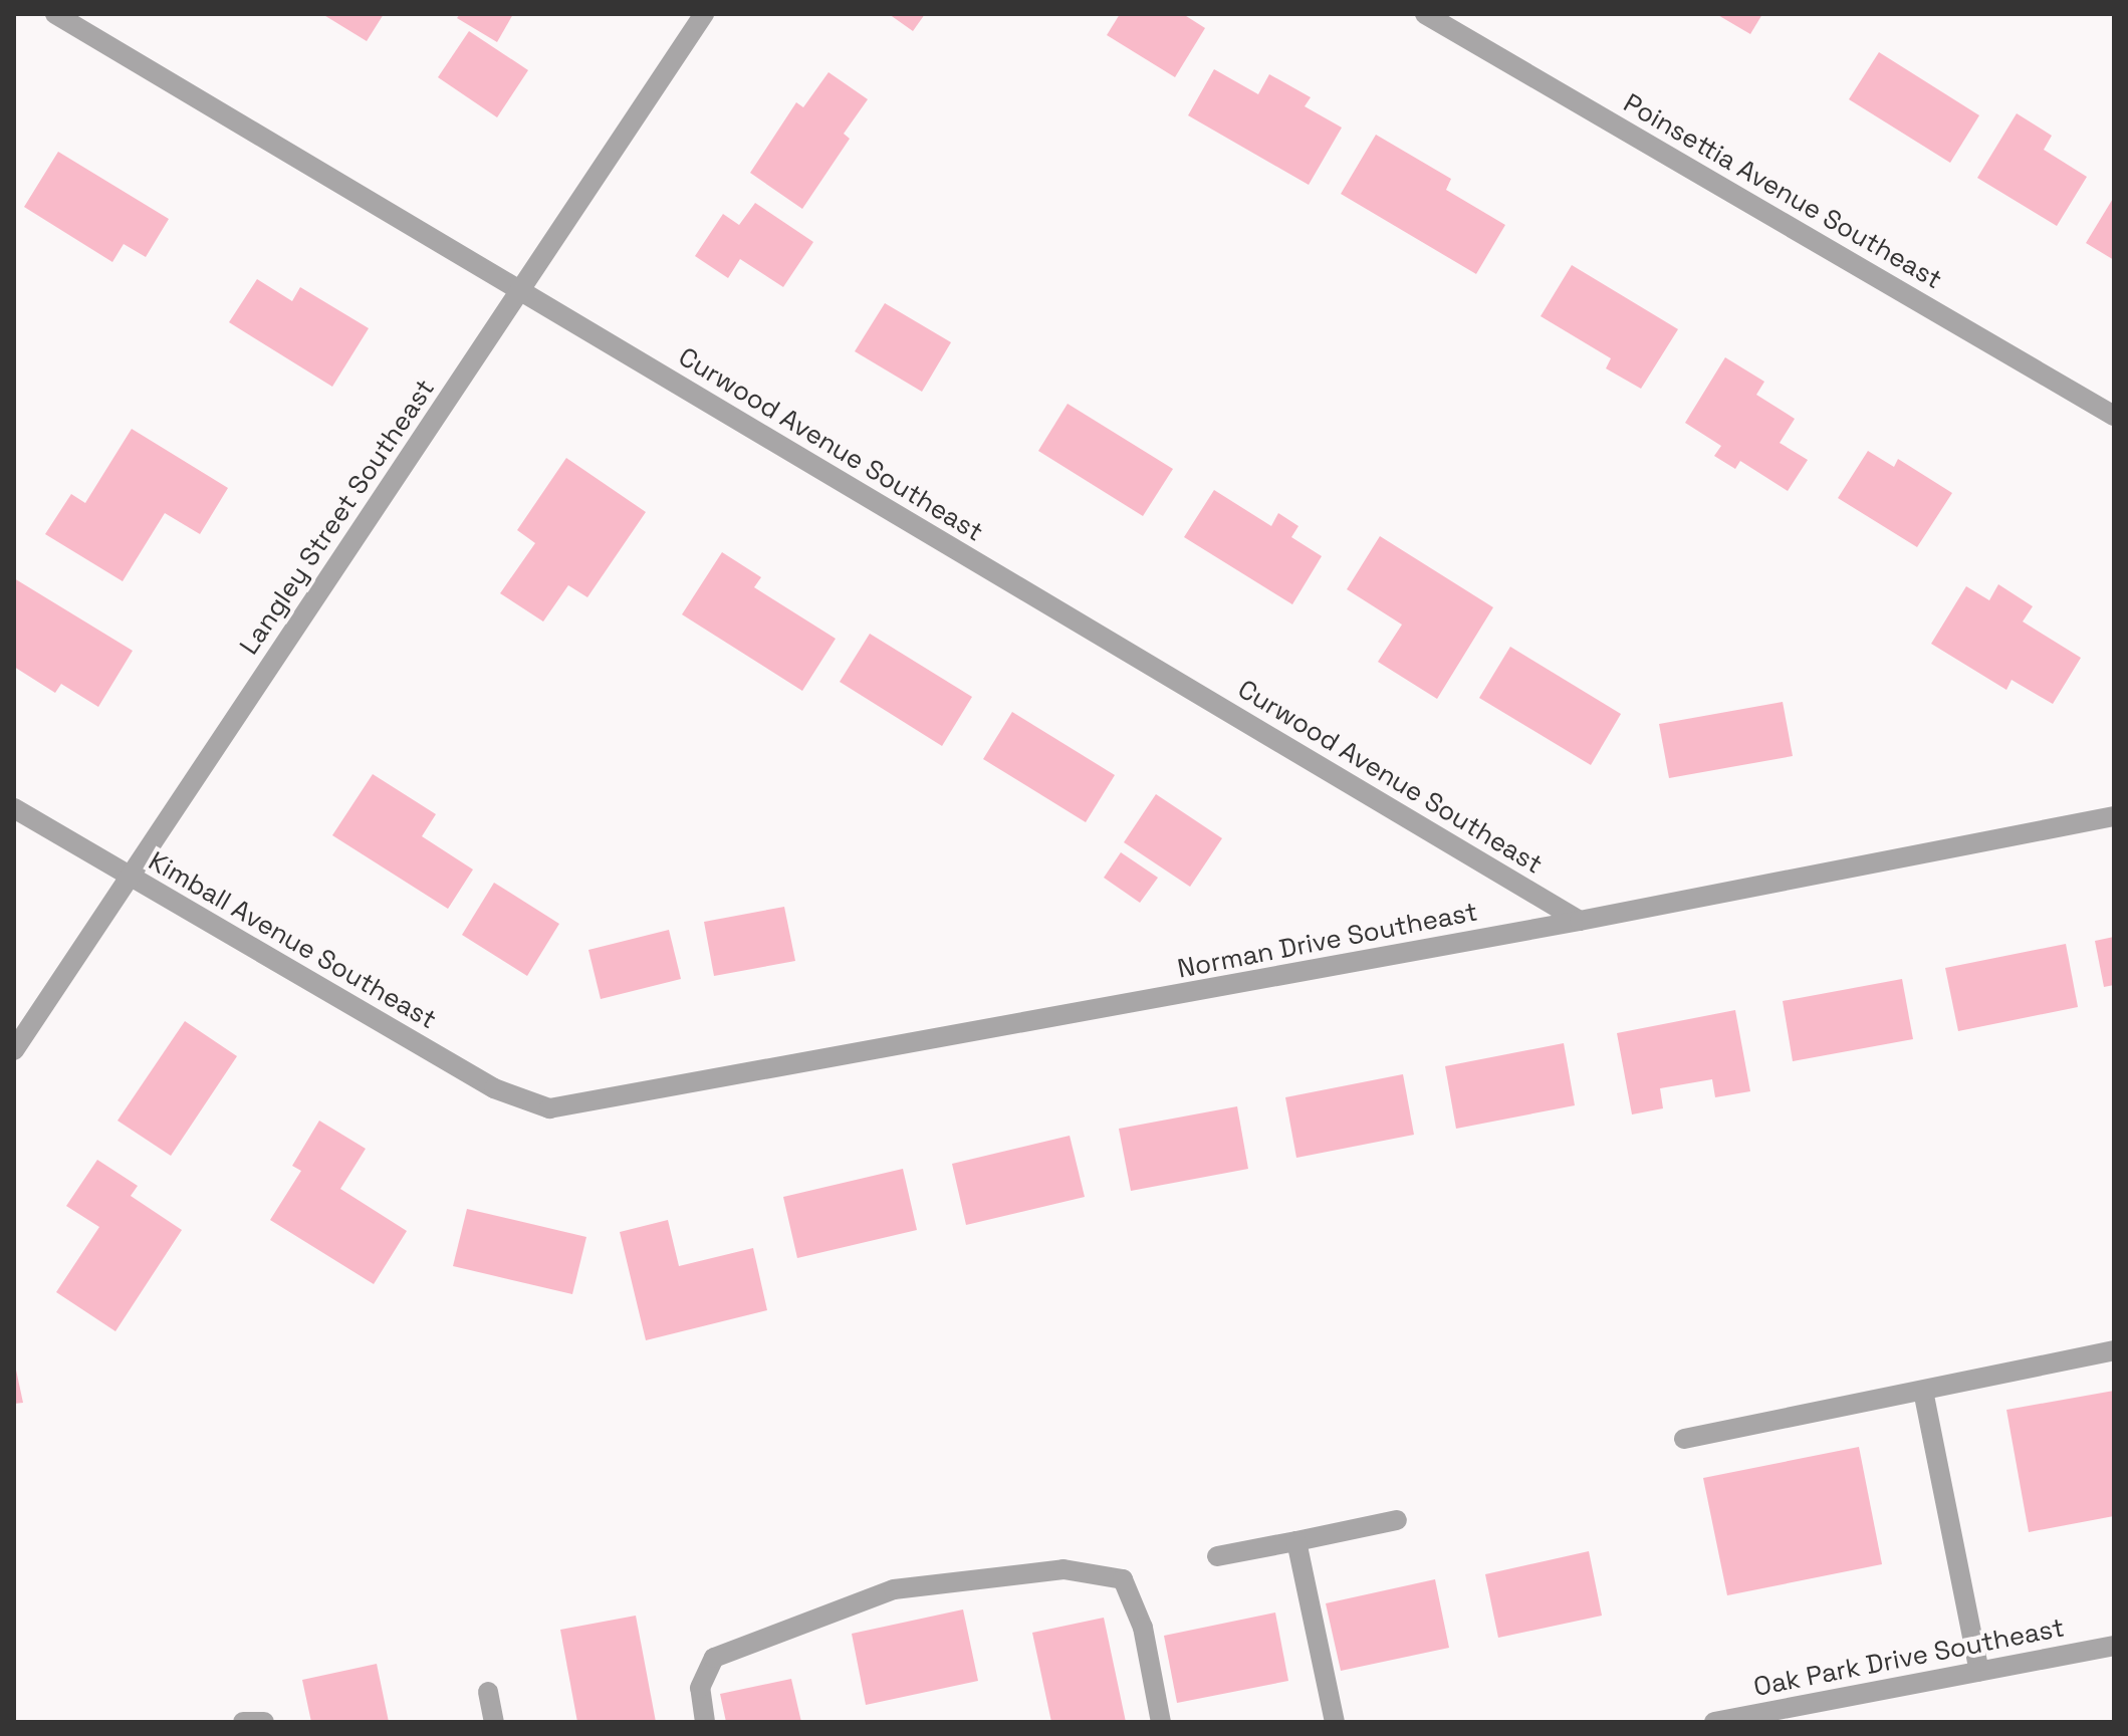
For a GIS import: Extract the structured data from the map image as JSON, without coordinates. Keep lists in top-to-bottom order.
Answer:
{
  "streets": {
    "street": [
      "Poinsettia Avenue Southeast",
      "Curwood Avenue Southeast",
      "Langley Street Southeast",
      "Kimball Avenue Southeast",
      "Norman Drive Southeast",
      "Oak Park Drive Southeast"
    ]
  },
  "crossings": [
    ["Curwood Avenue Southeast", "Langley Street Southeast"],
    ["Curwood Avenue Southeast", "Norman Drive Southeast"],
    ["Langley Street Southeast", "Kimball Avenue Southeast"],
    ["Kimball Avenue Southeast", "Norman Drive Southeast"]
  ]
}
